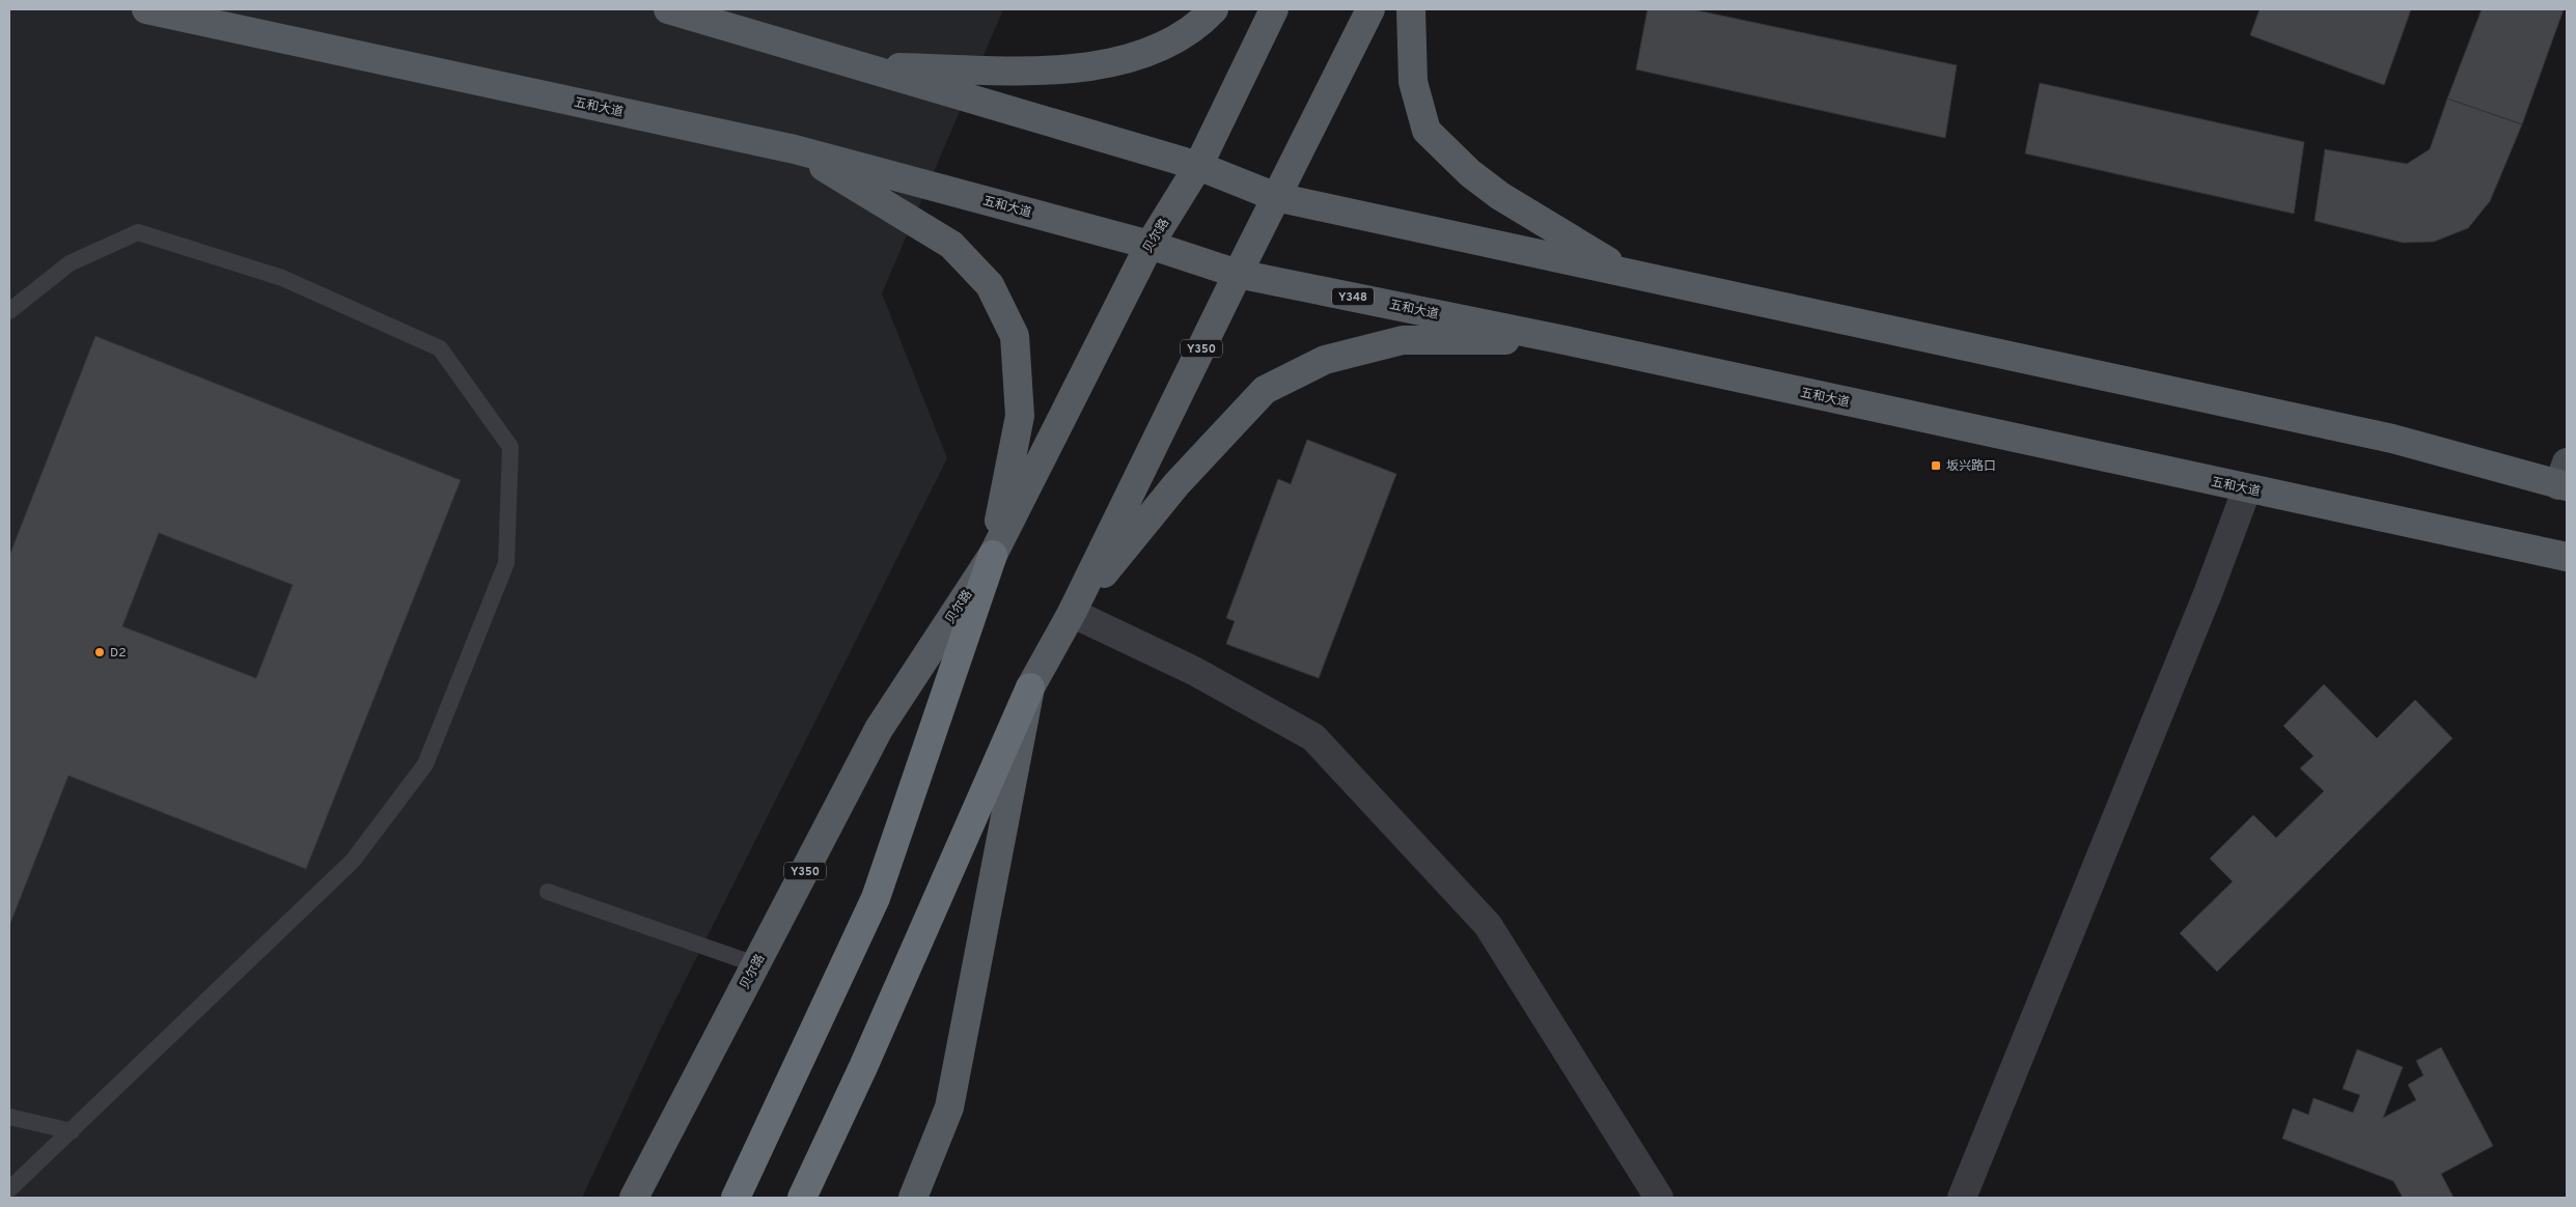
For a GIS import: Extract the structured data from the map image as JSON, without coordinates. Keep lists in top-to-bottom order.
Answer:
{
  "streets": {
    "main road": [
      "五和大道",
      "贝尔路",
      "Y348",
      "Y350"
    ]
  },
  "crossings": [
    ["五和大道", "贝尔路"],
    ["五和大道", "Y350"]
  ],
  "places": {
    "transit": ["坂兴路口"],
    "other": ["D2"]
  }
}
